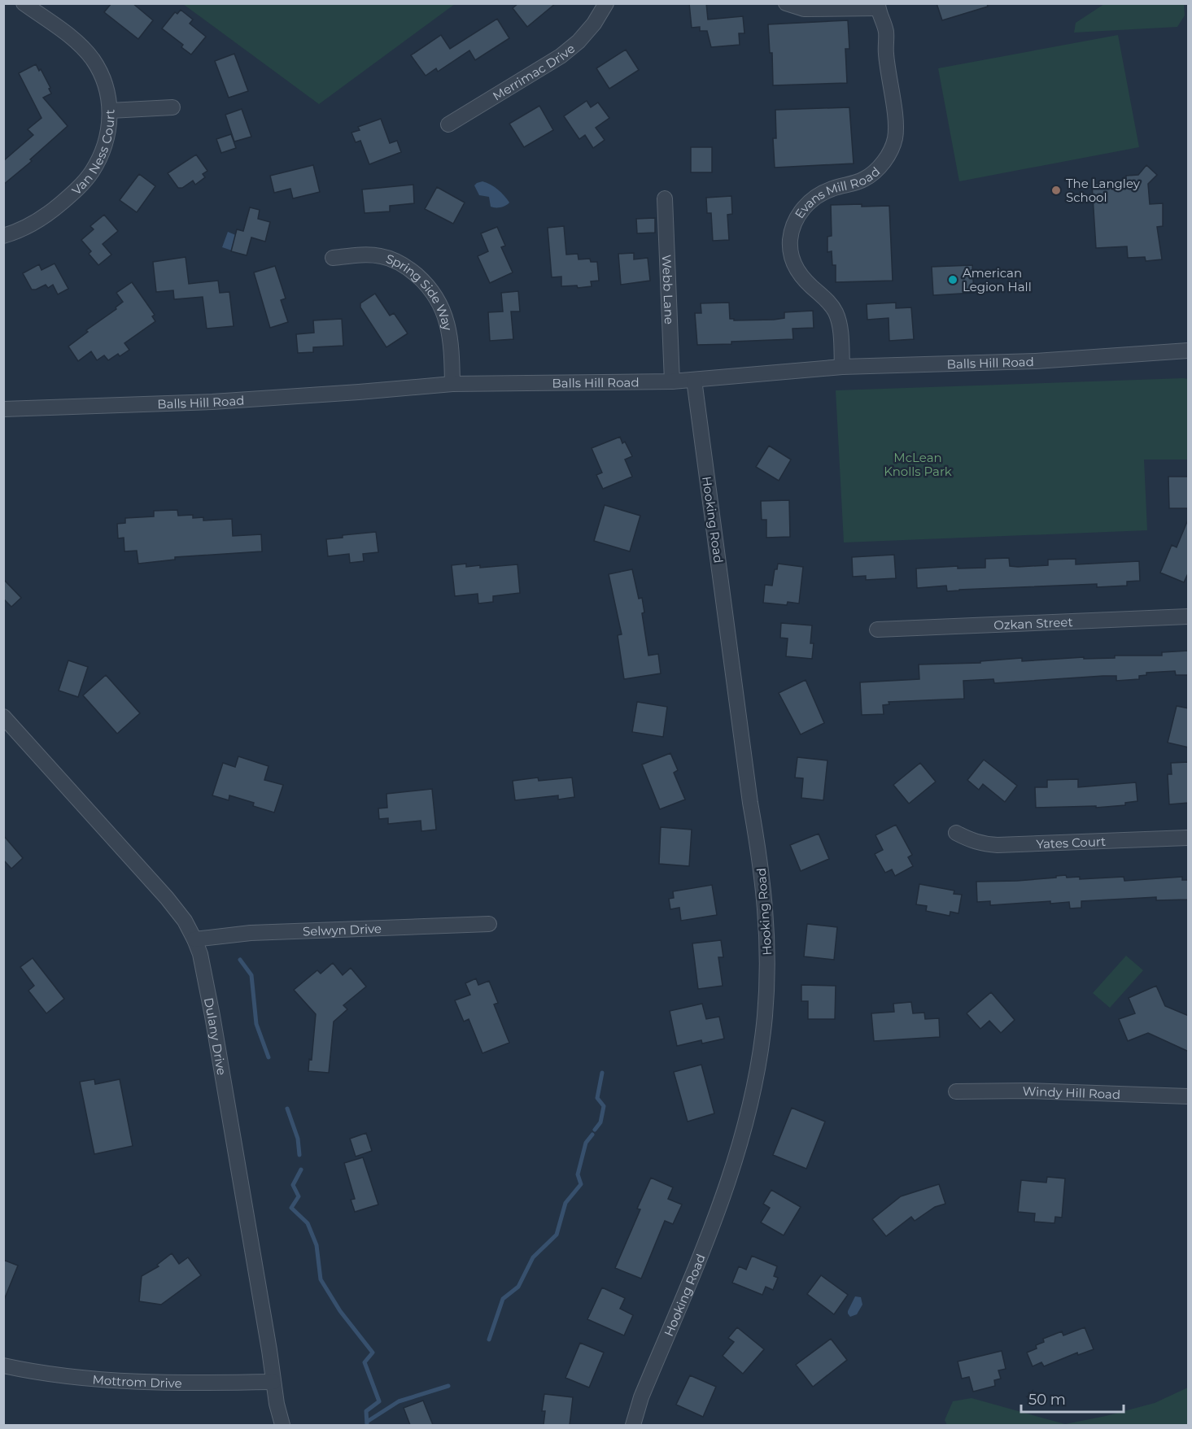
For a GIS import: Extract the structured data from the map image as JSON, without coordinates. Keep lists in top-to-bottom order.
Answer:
{
  "streets": {
    "street": [
      "Merrimac Drive",
      "Van Ness Court",
      "Evans Mill Road",
      "Webb Lane",
      "Spring Side Way",
      "Balls Hill Road",
      "Hooking Road",
      "Ozkan Street",
      "Yates Court",
      "Selwyn Drive",
      "Dulany Drive",
      "Windy Hill Road",
      "Mottrom Drive"
    ]
  },
  "crossings": [
    ["Evans Mill Road", "Balls Hill Road"],
    ["Webb Lane", "Balls Hill Road"],
    ["Spring Side Way", "Balls Hill Road"],
    ["Balls Hill Road", "Hooking Road"],
    ["Selwyn Drive", "Dulany Drive"],
    ["Dulany Drive", "Mottrom Drive"]
  ],
  "parks": ["McLean Knolls Park"],
  "places": ["The Langley School", "American Legion Hall"],
  "scale_bar": "50 m"
}
